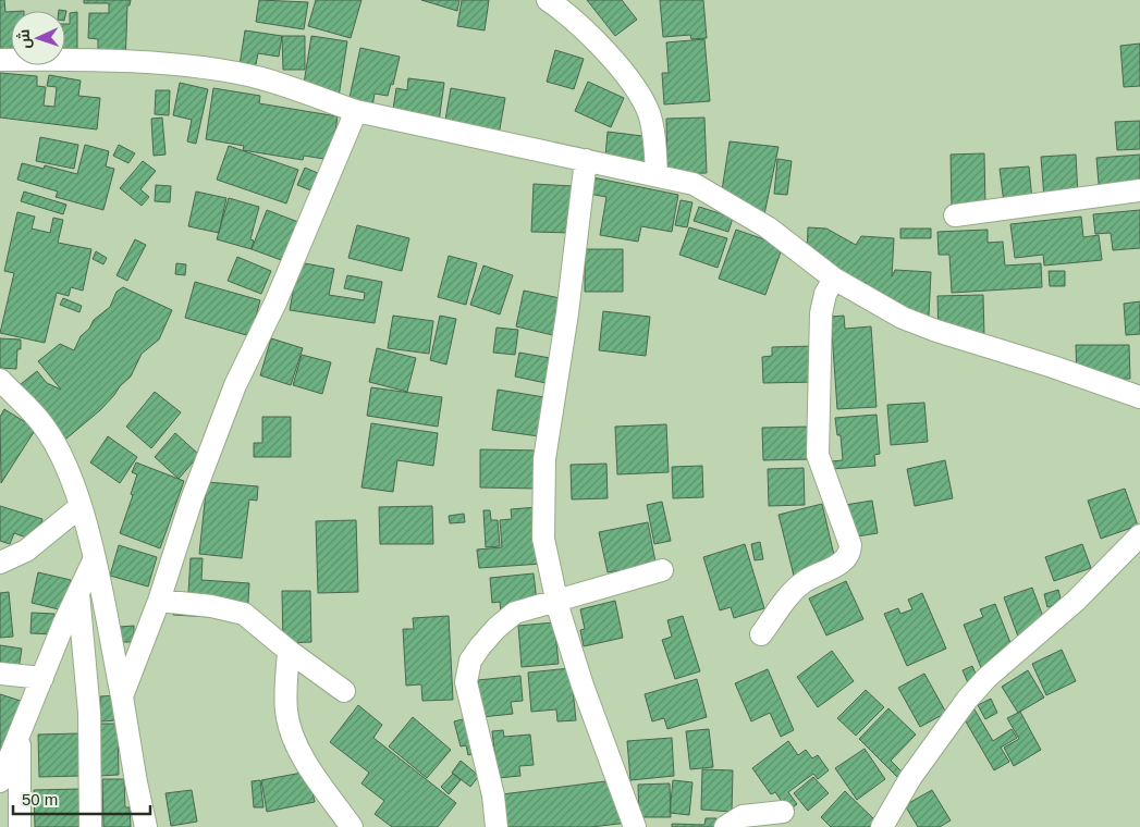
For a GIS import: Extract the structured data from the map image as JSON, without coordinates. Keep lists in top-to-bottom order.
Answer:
{
  "scale_bar": "50 m",
  "north": "left"
}
